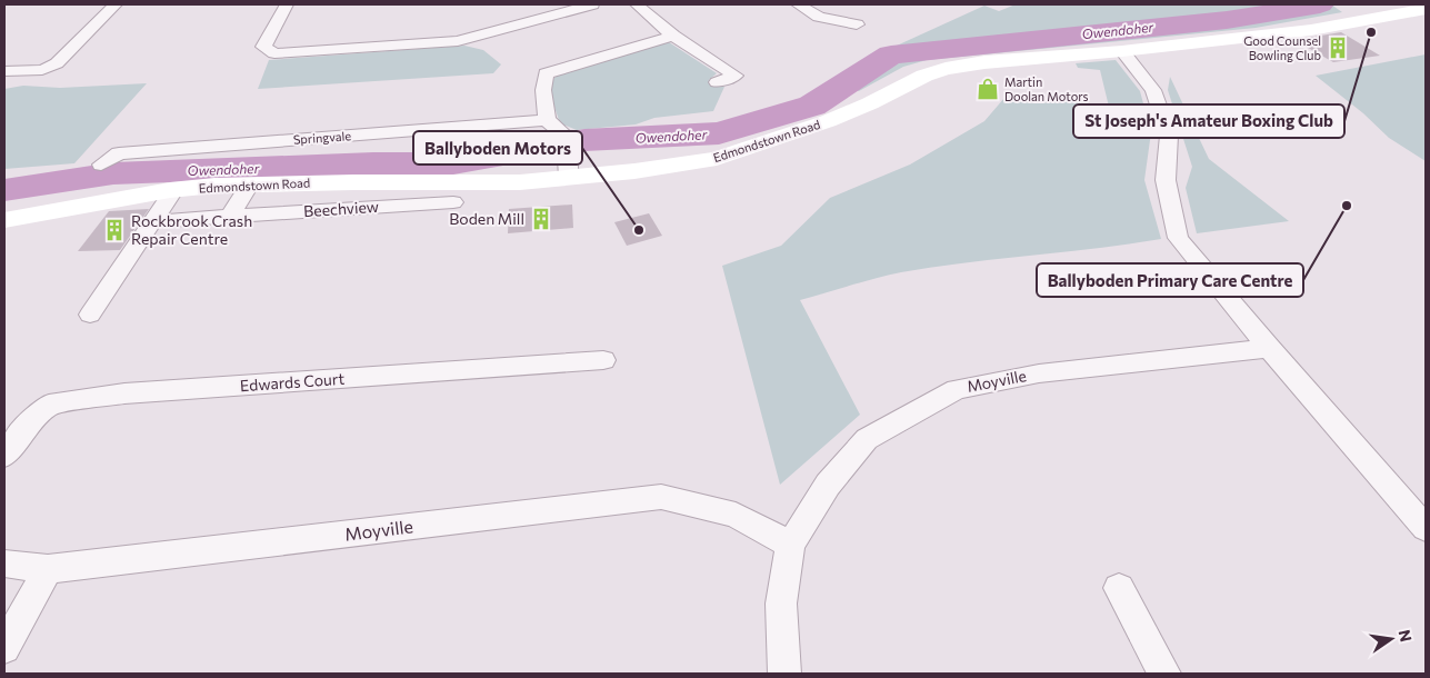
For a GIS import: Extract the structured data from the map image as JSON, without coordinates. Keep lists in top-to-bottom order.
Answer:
{
  "streets": {
    "main road": ["Edmondstown Road"],
    "street": [
      "Springvale",
      "Beechview",
      "Moyville",
      "Edwards Court"
    ]
  },
  "water": ["Owendoher"],
  "places": {
    "other": ["St Joseph's Amateur Boxing Club", "Ballyboden Primary Care Centre", "Ballyboden Motors"],
    "building": ["Good Counsel Bowling Club", "Boden Mill", "Rockbrook Crash Repair Centre"],
    "shop": ["Martin Doolan Motors"]
  },
  "north": "right"
}
